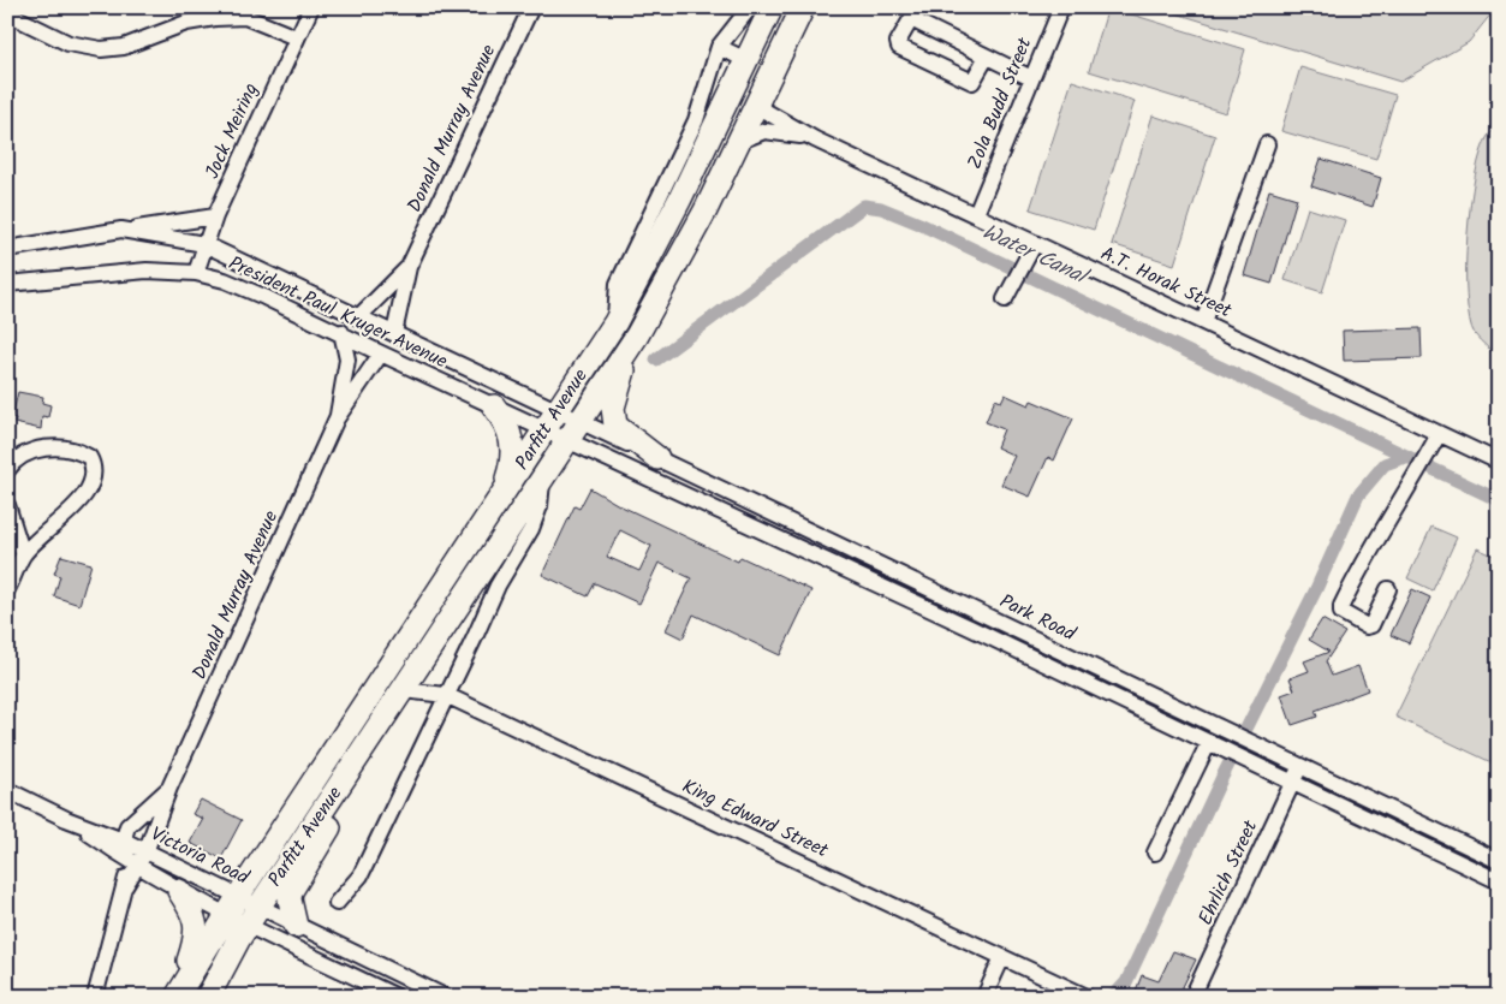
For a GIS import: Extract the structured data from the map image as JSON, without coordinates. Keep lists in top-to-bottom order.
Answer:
{
  "streets": {
    "highway": ["Parfitt Avenue"],
    "street": [
      "Zola Budd Street",
      "Donald Murray Avenue",
      "Jock Meiring",
      "A.T. Horak Street",
      "President Paul Kruger Avenue",
      "Park Road",
      "King Edward Street",
      "Victoria Road",
      "Ehrlich Street"
    ]
  },
  "crossings": [
    ["Zola Budd Street", "A.T. Horak Street"],
    ["Donald Murray Avenue", "President Paul Kruger Avenue"],
    ["Donald Murray Avenue", "Victoria Road"],
    ["Jock Meiring", "President Paul Kruger Avenue"],
    ["A.T. Horak Street", "Parfitt Avenue"],
    ["President Paul Kruger Avenue", "Parfitt Avenue"],
    ["President Paul Kruger Avenue", "Park Road"],
    ["Parfitt Avenue", "Park Road"],
    ["Parfitt Avenue", "King Edward Street"],
    ["Parfitt Avenue", "Victoria Road"],
    ["Park Road", "Ehrlich Street"]
  ],
  "water": ["Water Canal"]
}
